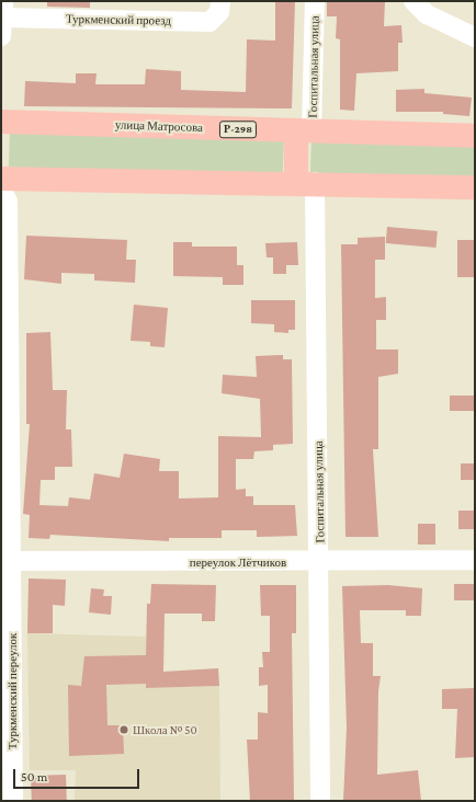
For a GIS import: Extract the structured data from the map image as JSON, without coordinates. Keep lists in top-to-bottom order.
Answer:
{
  "streets": {
    "highway": ["улица Матросова", "Р-298"],
    "street": [
      "Туркменский проезд",
      "Госпитальная улица",
      "переулок Лётчиков",
      "Туркменский переулок"
    ]
  },
  "crossings": [
    ["Госпитальная улица", "улица Матросова"],
    ["Госпитальная улица", "переулок Лётчиков"],
    ["переулок Лётчиков", "Туркменский переулок"]
  ],
  "places": ["Школа № 50"],
  "scale_bar": "50 m"
}
